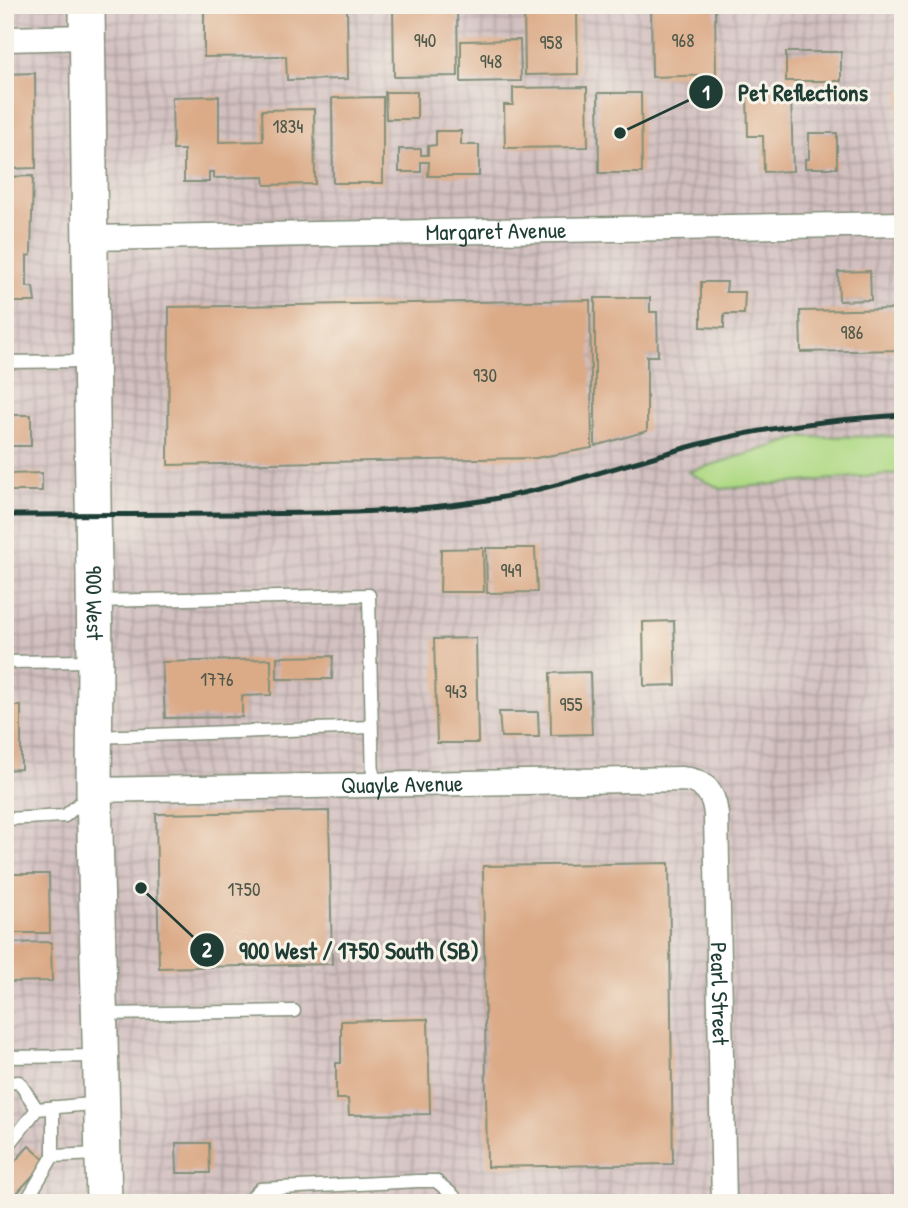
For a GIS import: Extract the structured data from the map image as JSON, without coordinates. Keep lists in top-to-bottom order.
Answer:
{
  "streets": {
    "main road": ["900 West"],
    "street": ["Margaret Avenue", "Quayle Avenue", "Pearl Street"]
  },
  "crossings": [
    ["Margaret Avenue", "900 West"],
    ["900 West", "Quayle Avenue"],
    ["Quayle Avenue", "Pearl Street"]
  ],
  "places": ["Pet Reflections", "900 West / 1750 South (SB)"],
  "house_numbers": [
    "940",
    "968",
    "958",
    "948",
    "1834",
    "986",
    "930",
    "949",
    "1776",
    "943",
    "955",
    "1750"
  ]
}
